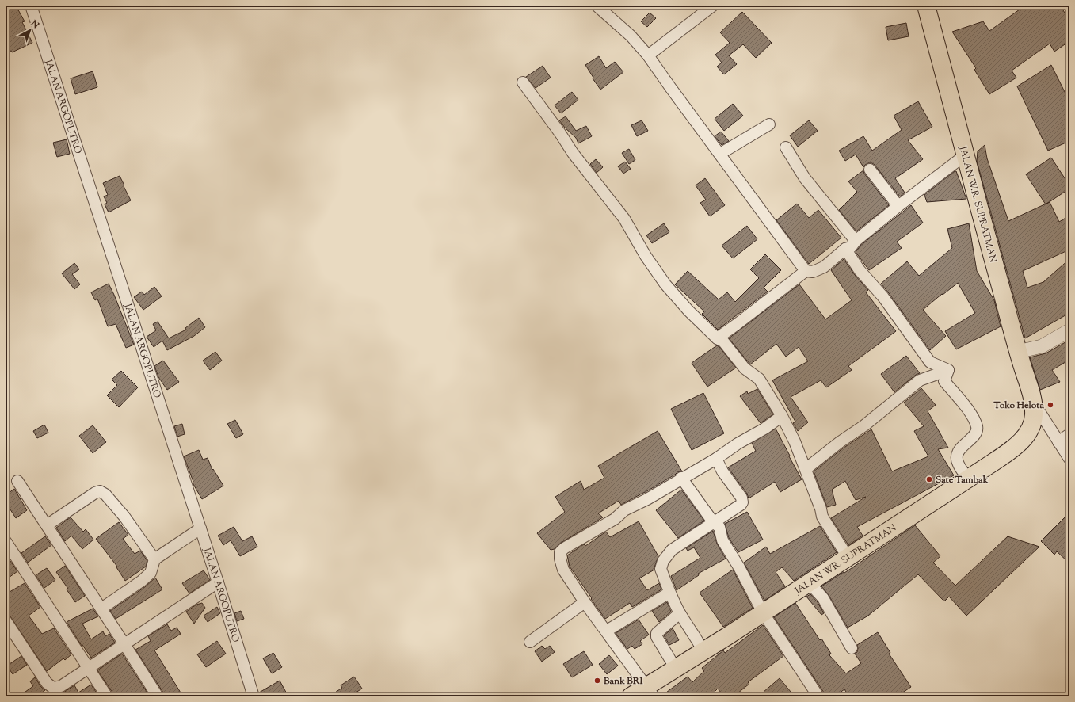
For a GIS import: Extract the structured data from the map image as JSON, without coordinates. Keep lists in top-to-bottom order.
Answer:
{
  "streets": {
    "main road": ["JALAN W.R. SUPRATMAN", "JALAN WR. SUPRATMAN"],
    "street": ["JALAN ARGOPUTRO"]
  },
  "crossings": [
    ["JALAN W.R. SUPRATMAN", "JALAN WR. SUPRATMAN"]
  ],
  "places": ["Toko Helota", "Sate Tambak", "Bank BRI"],
  "north": "top right"
}
